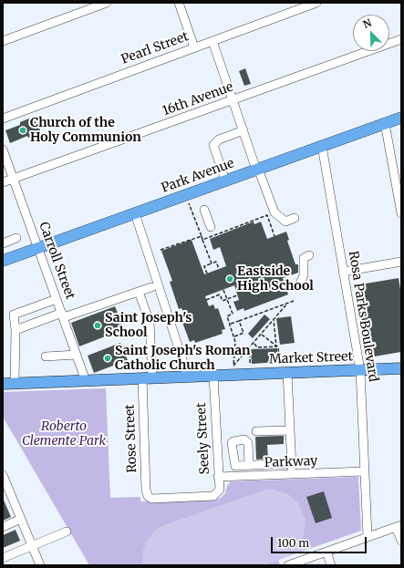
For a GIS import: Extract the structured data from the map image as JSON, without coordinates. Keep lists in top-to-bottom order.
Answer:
{
  "streets": {
    "main road": ["Park Avenue", "Market Street"],
    "street": [
      "Pearl Street",
      "16th Avenue",
      "Carroll Street",
      "Rosa Parks Boulevard",
      "Rose Street",
      "Seely Street",
      "Parkway"
    ]
  },
  "crossings": [
    ["16th Avenue", "Carroll Street"],
    ["Park Avenue", "Carroll Street"],
    ["Park Avenue", "Rosa Parks Boulevard"],
    ["Carroll Street", "Market Street"],
    ["Rosa Parks Boulevard", "Market Street"],
    ["Rosa Parks Boulevard", "Parkway"],
    ["Market Street", "Rose Street"],
    ["Market Street", "Seely Street"],
    ["Rose Street", "Seely Street"],
    ["Seely Street", "Parkway"]
  ],
  "parks": ["Roberto Clemente Park"],
  "places": [
    "Church of the Holy Communion",
    "Eastside High School",
    "Saint Joseph's School",
    "Saint Joseph's Roman Catholic Church"
  ],
  "scale_bar": "100 m",
  "north": "top left"
}
